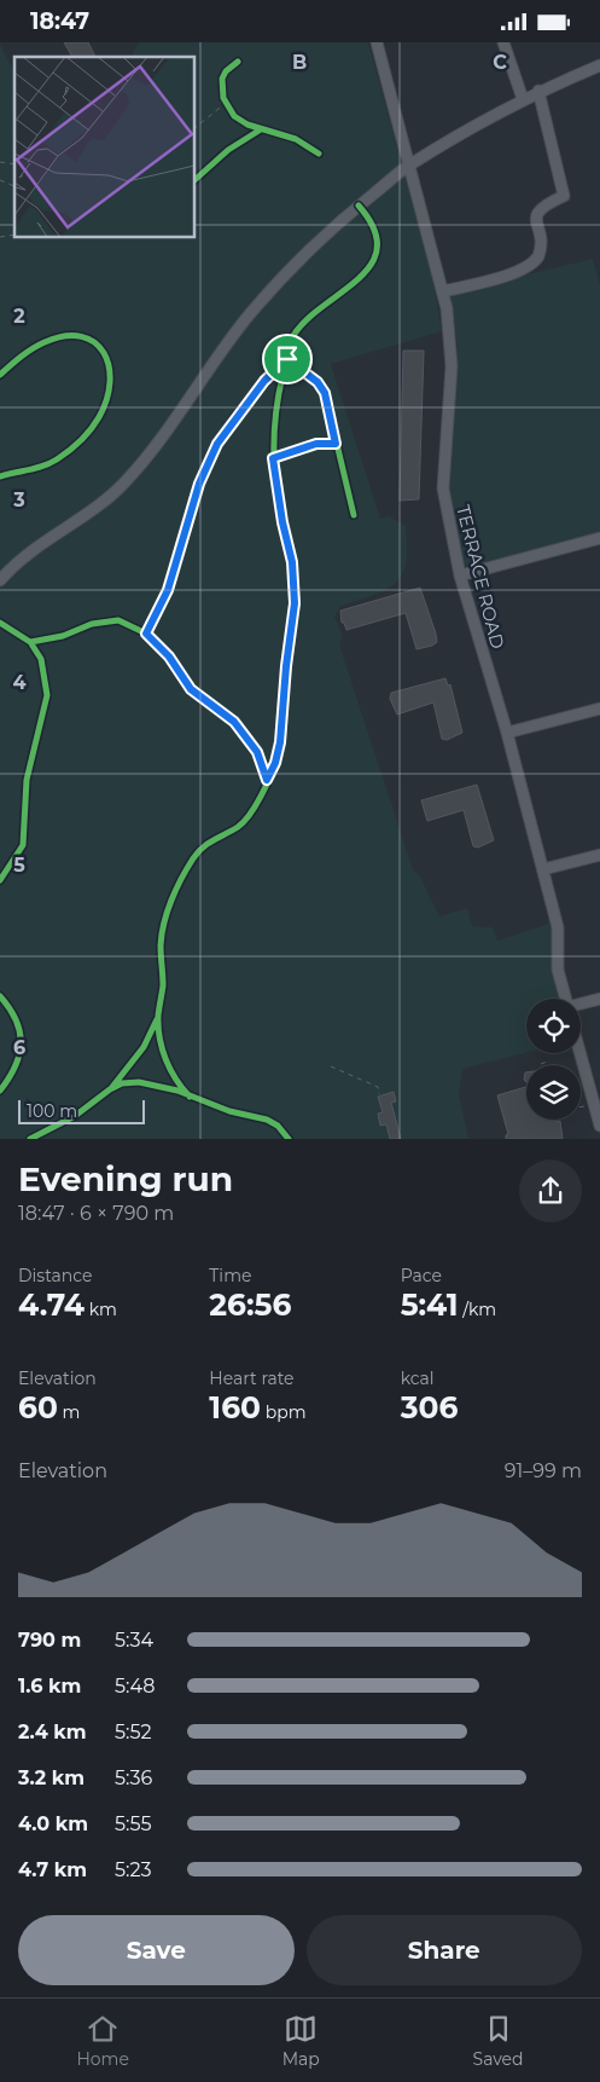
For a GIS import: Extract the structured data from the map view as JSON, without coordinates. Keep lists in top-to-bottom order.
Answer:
{
  "streets": {
    "street": ["TERRACE ROAD"]
  },
  "scale_bar": "100 m",
  "page": {
    "status": "18:47",
    "scale": "100 m",
    "heading": ["Evening run", "18:47 · 6 × 790 m"],
    "stats": [
      ["Distance", "4.74 km"],
      ["Time", "26:56"],
      ["Pace", "5:41 /km"],
      ["Elevation", "60 m"],
      ["Heart rate", "160 bpm"],
      ["kcal", "306"]
    ],
    "chart": ["Elevation", "91–99 m"],
    "list": [
      {
        "name": "790 m",
        "note": "5:34"
      },
      {
        "name": "1.6 km",
        "note": "5:48"
      },
      {
        "name": "2.4 km",
        "note": "5:52"
      },
      {
        "name": "3.2 km",
        "note": "5:36"
      },
      {
        "name": "4.0 km",
        "note": "5:55"
      },
      {
        "name": "4.7 km",
        "note": "5:23"
      }
    ],
    "buttons": ["Save", "Share"],
    "tabs": ["Home", "Map", "Saved"]
  },
  "grid": {
    "columns": ["B", "C"],
    "rows": [
      "2",
      "3",
      "4",
      "5",
      "6"
    ]
  }
}
